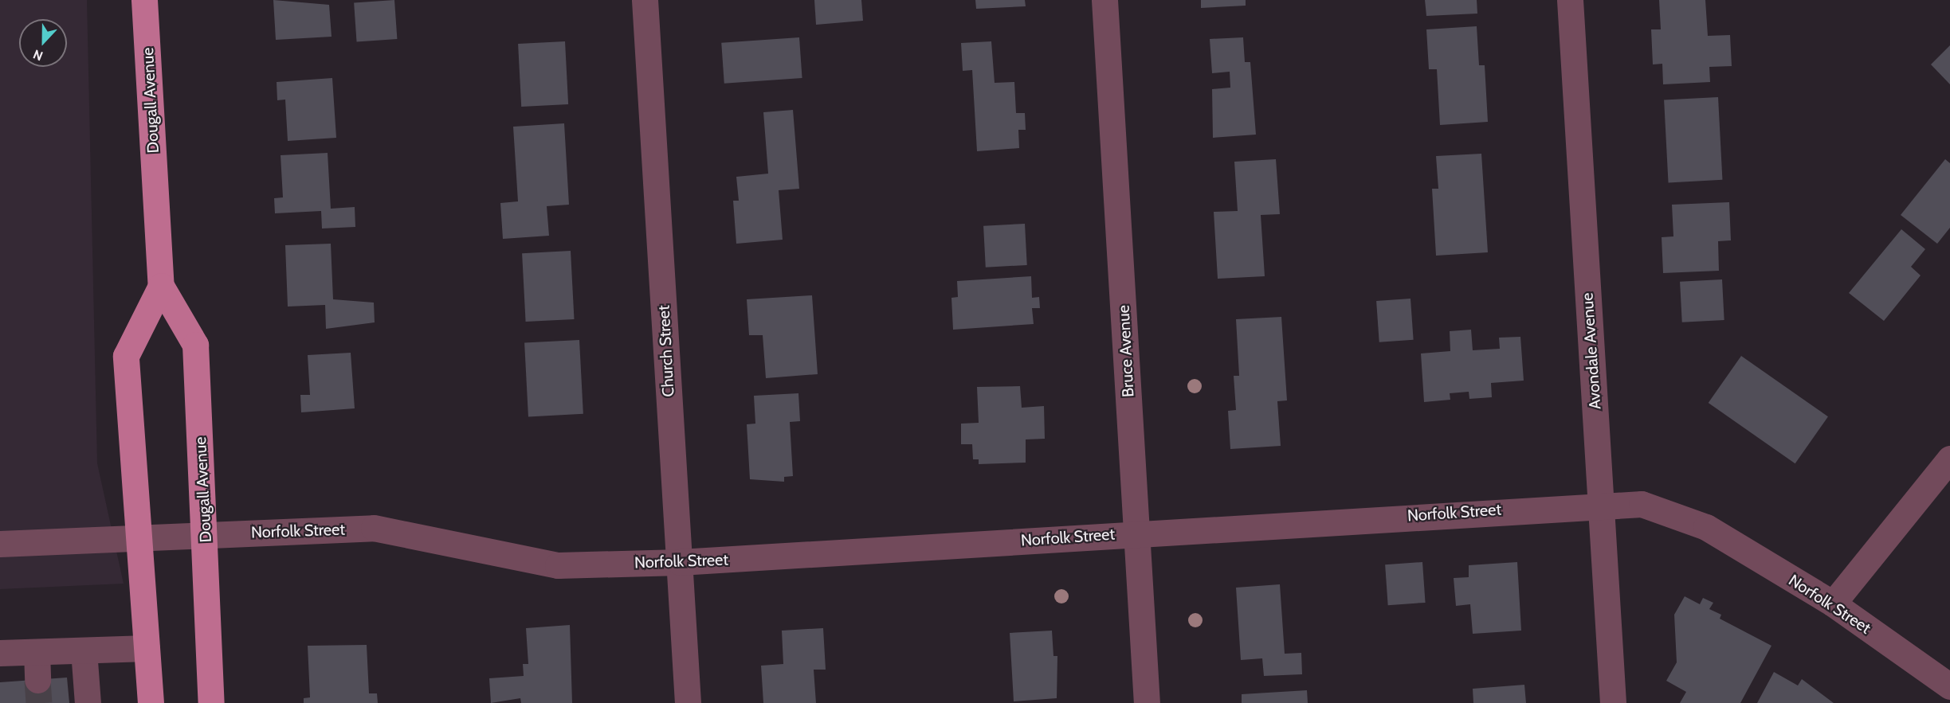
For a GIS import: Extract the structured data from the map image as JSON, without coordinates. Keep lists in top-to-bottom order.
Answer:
{
  "streets": {
    "main road": ["Dougall Avenue"],
    "street": [
      "Church Street",
      "Bruce Avenue",
      "Avondale Avenue",
      "Norfolk Street"
    ]
  },
  "crossings": [
    ["Dougall Avenue", "Norfolk Street"],
    ["Church Street", "Norfolk Street"],
    ["Bruce Avenue", "Norfolk Street"],
    ["Avondale Avenue", "Norfolk Street"]
  ],
  "north": "bottom"
}
